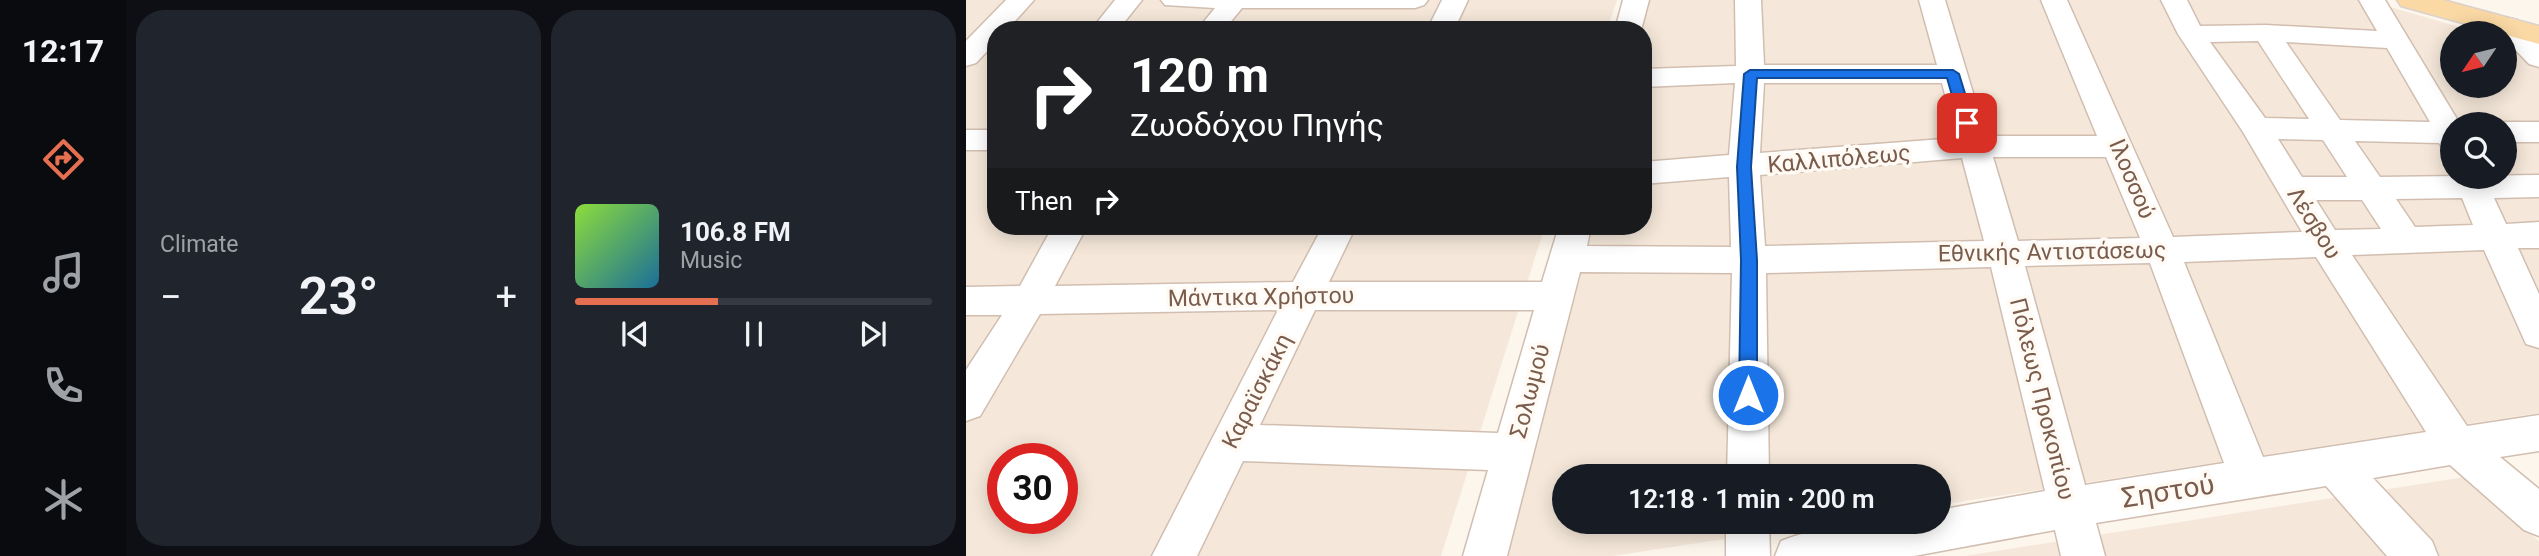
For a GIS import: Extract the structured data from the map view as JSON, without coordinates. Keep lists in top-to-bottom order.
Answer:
{
  "streets": {
    "street": [
      "Καλλιπόλεως",
      "Ιλοσσού",
      "Λέσβου",
      "Εθνικής Αντιστάσεως",
      "Μάντικα Χρήστου",
      "Καραϊσκάκη",
      "Σολωμού",
      "Πόλεως Προκοπίου",
      "Σηστού"
    ]
  },
  "crossings": [
    ["Καλλιπόλεως", "Ιλοσσού"],
    ["Καλλιπόλεως", "Πόλεως Προκοπίου"],
    ["Ιλοσσού", "Εθνικής Αντιστάσεως"],
    ["Ιλοσσού", "Σηστού"],
    ["Λέσβου", "Εθνικής Αντιστάσεως"],
    ["Λέσβου", "Σηστού"],
    ["Εθνικής Αντιστάσεως", "Σολωμού"],
    ["Εθνικής Αντιστάσεως", "Πόλεως Προκοπίου"],
    ["Μάντικα Χρήστου", "Καραϊσκάκη"],
    ["Μάντικα Χρήστου", "Σολωμού"],
    ["Πόλεως Προκοπίου", "Σηστού"]
  ],
  "north": "bottom left",
  "page": {
    "tabs": "12:17",
    "tile": "Climate",
    "turn": ["120 m", "Ζωοδόχου Πηγής"],
    "then": "Then",
    "song": ["106.8 FM", "Music"],
    "heat": ["−", "23°", "+"],
    "limit": "30",
    "trip": "12:18 · 1 min · 200 m"
  }
}
